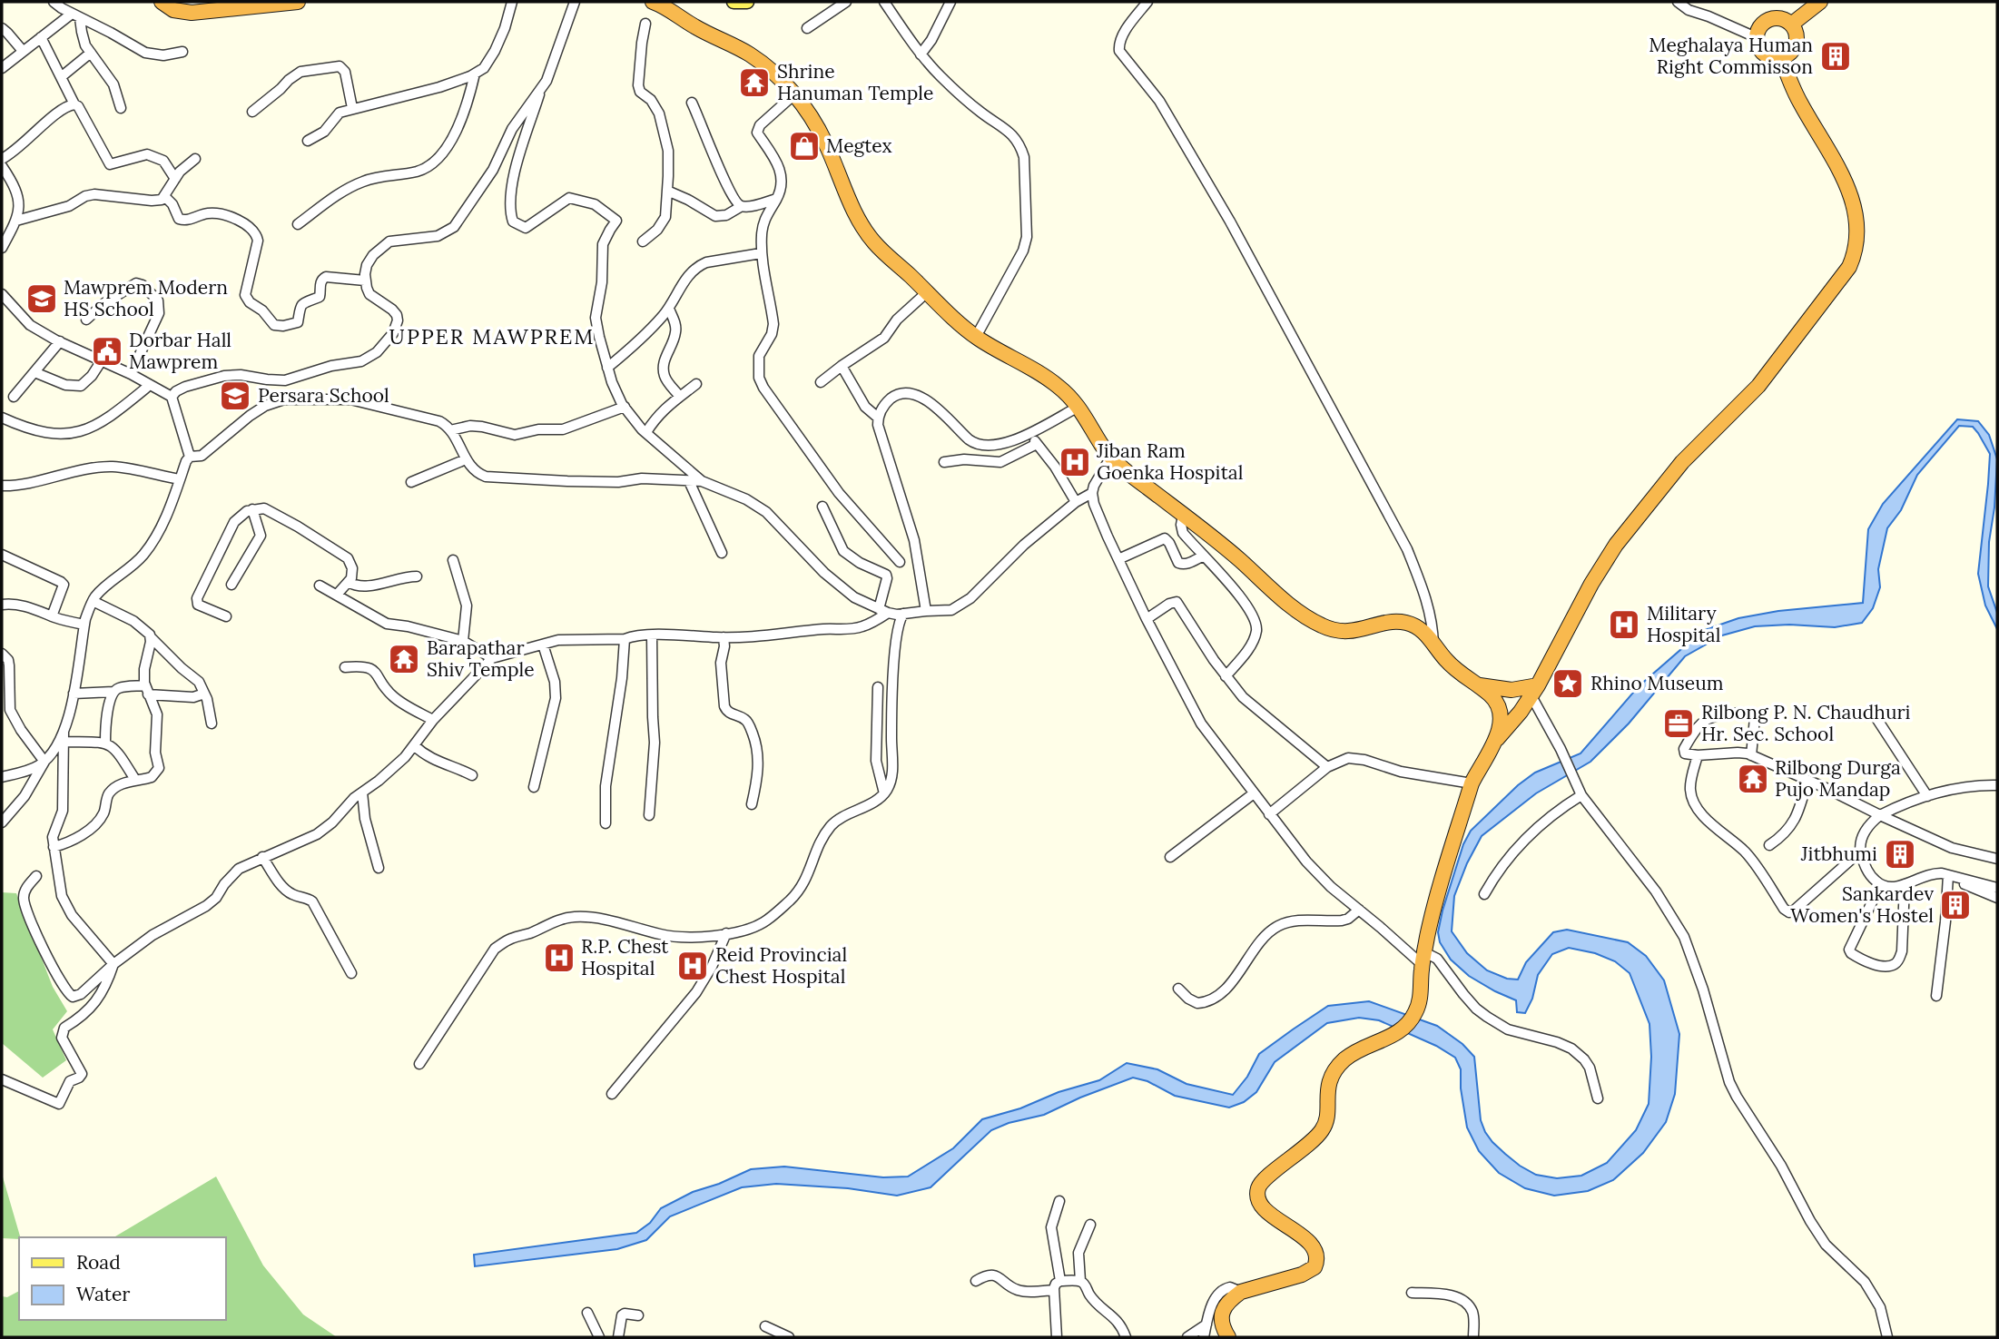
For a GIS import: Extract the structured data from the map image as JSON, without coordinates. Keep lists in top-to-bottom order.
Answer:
{
  "districts": ["UPPER MAWPREM"],
  "places": {
    "building": ["Meghalaya Human Right Commisson", "Jitbhumi", "Sankardev Women's Hostel"],
    "temple": ["Shrine Hanuman Temple", "Barapathar Shiv Temple", "Rilbong Durga Pujo Mandap"],
    "shop": ["Megtex"],
    "school or university": ["Mawprem Modern HS School", "Persara School"],
    "public building": ["Dorbar Hall Mawprem"],
    "hospital": [
      "Jiban Ram Goenka Hospital",
      "Military Hospital",
      "R.P. Chest Hospital",
      "Reid Provincial Chest Hospital"
    ],
    "place": ["Rhino Museum"],
    "office": ["Rilbong P. N. Chaudhuri Hr. Sec. School"]
  },
  "legend": ["Road", "Water"]
}
